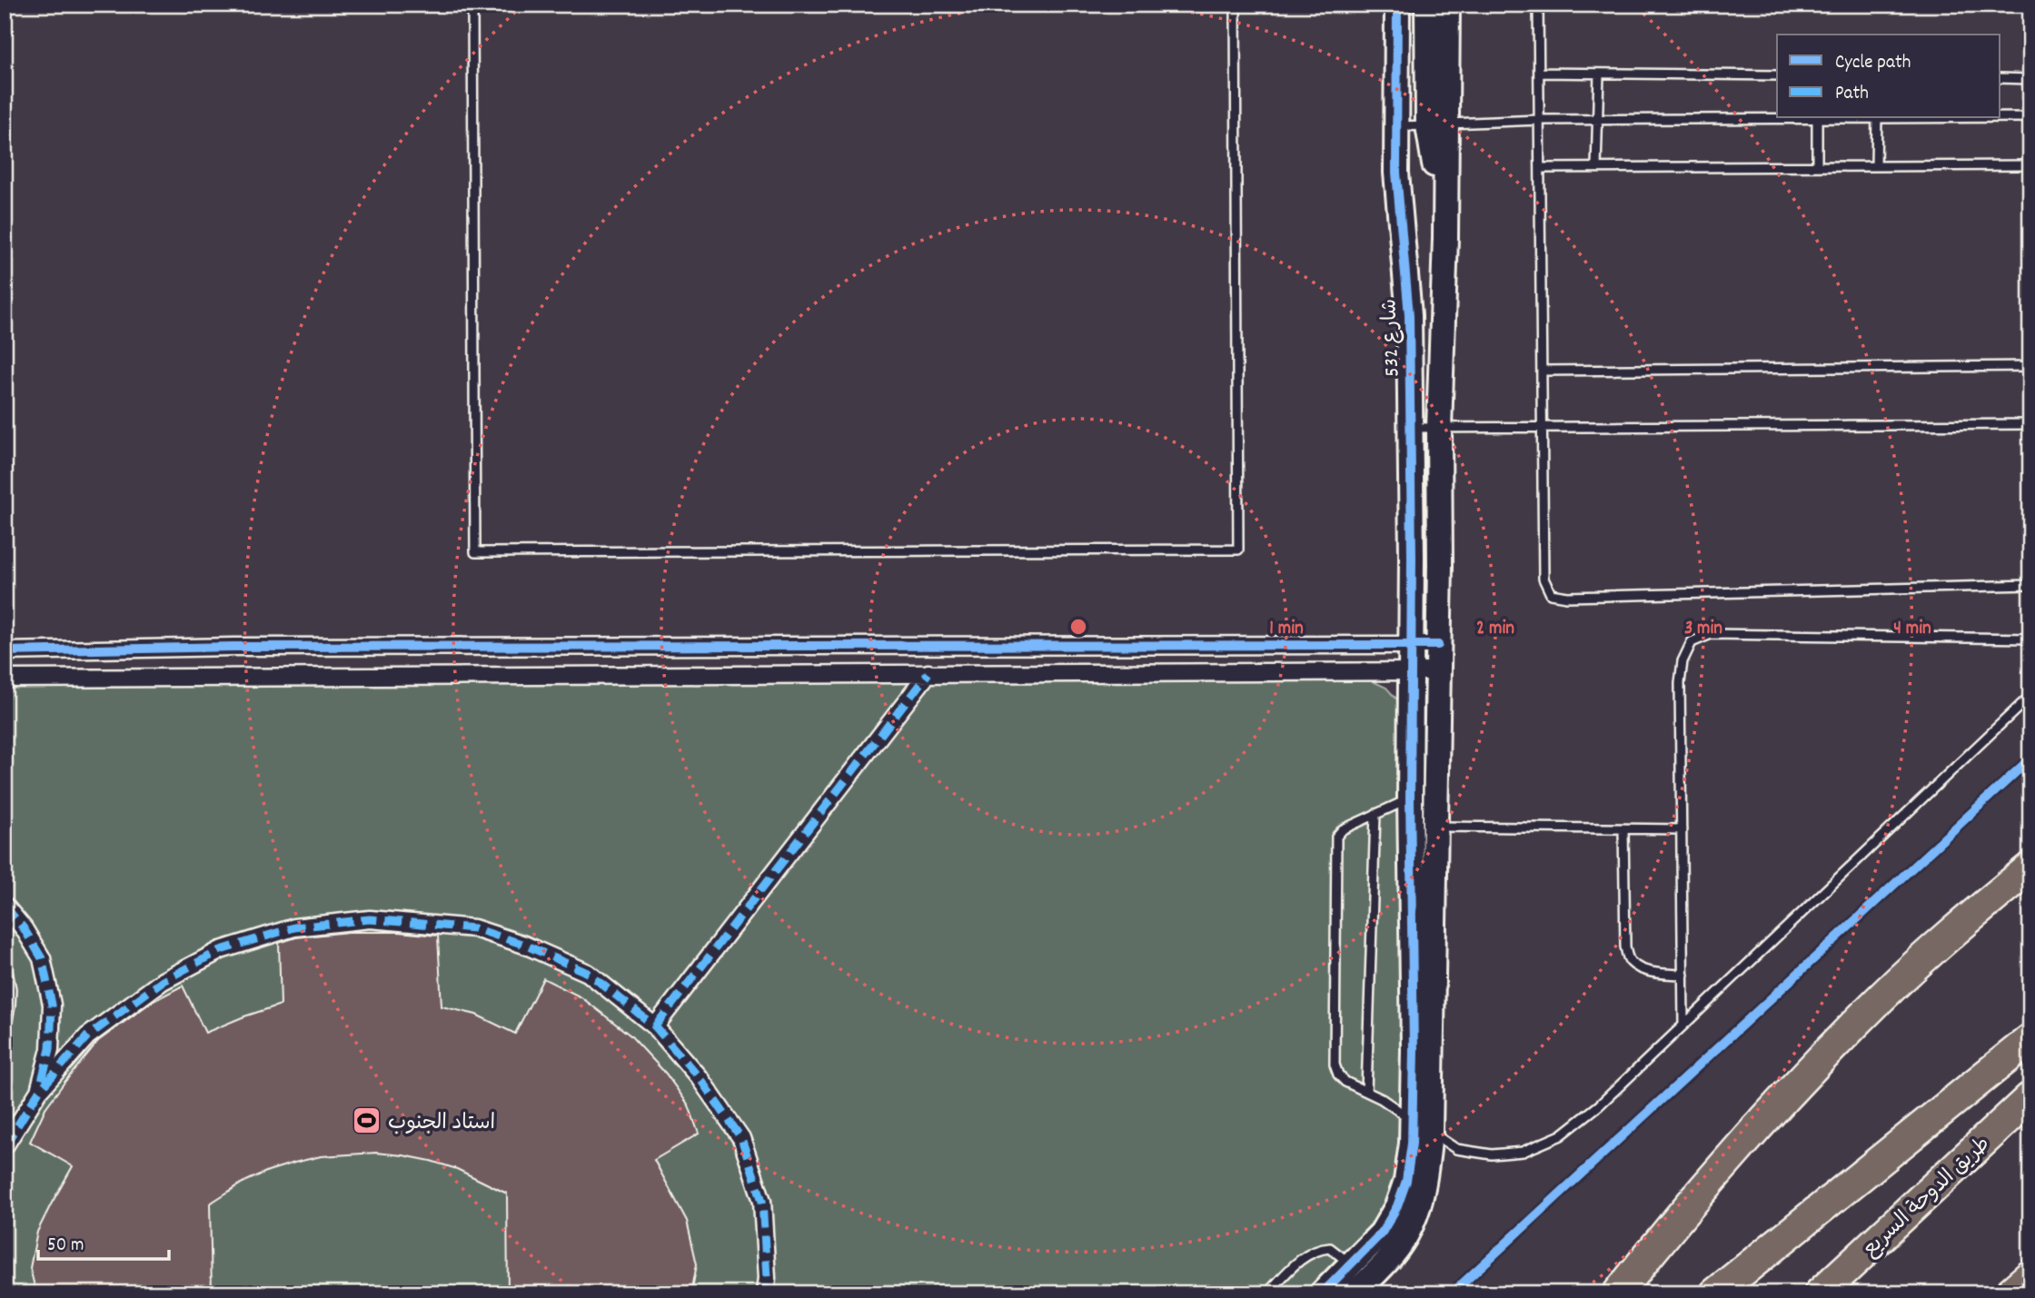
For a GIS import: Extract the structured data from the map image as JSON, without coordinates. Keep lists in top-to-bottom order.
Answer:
{
  "streets": {
    "highway": ["طريق الدوحة السريع"],
    "street": ["شارع 532"]
  },
  "places": {
    "sports": ["استاد الجنوب"]
  },
  "legend": ["Cycle path", "Path"],
  "scale_bar": "50 m",
  "rings": [
    "1 min",
    "2 min",
    "3 min",
    "4 min"
  ]
}
